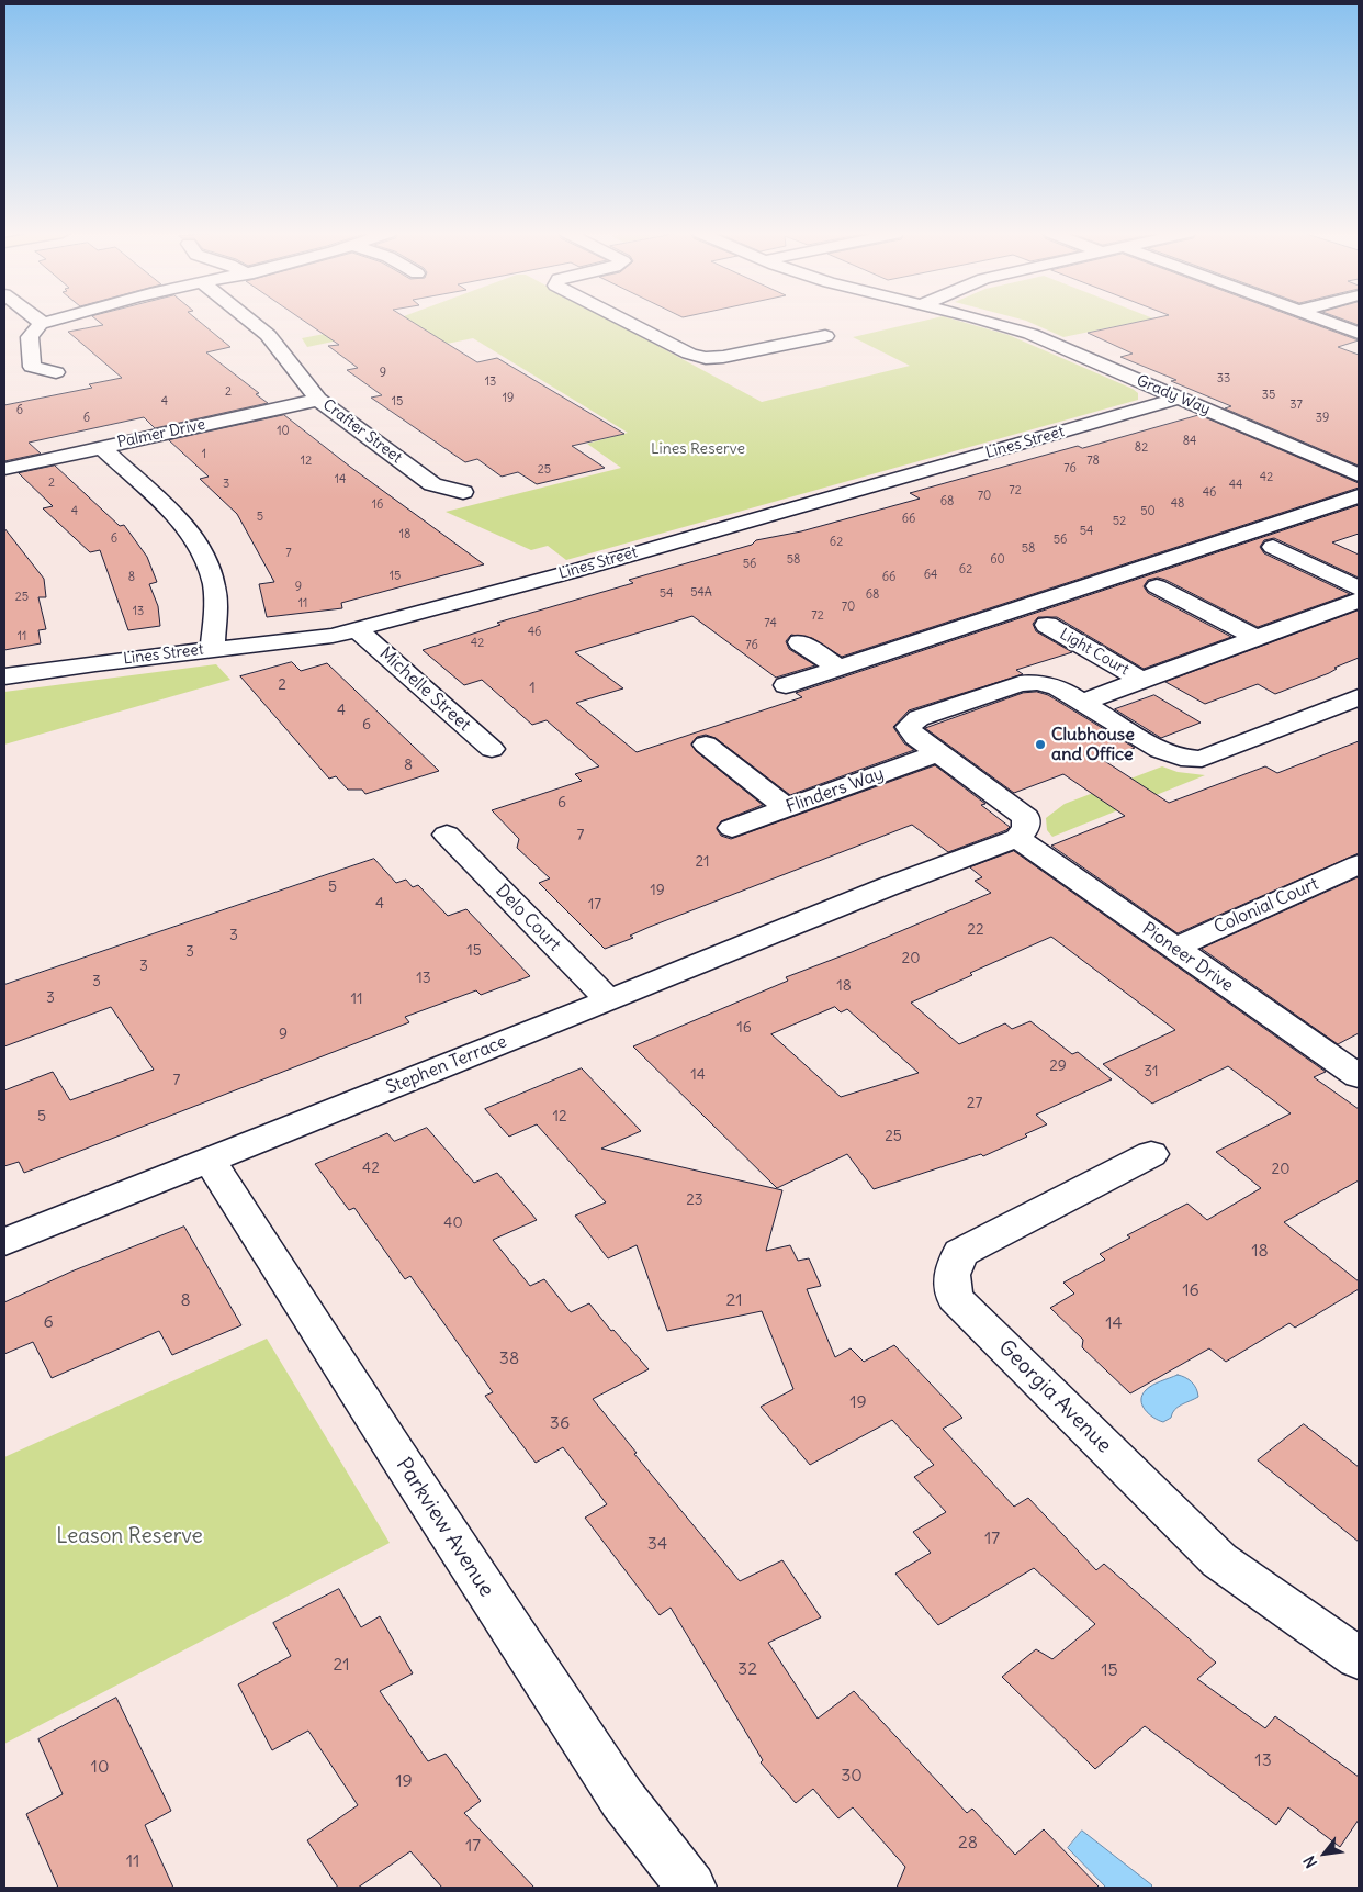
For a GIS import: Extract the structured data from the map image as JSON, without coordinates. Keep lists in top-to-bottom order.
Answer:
{
  "streets": {
    "street": [
      "Grady Way",
      "Crafter Street",
      "Palmer Drive",
      "Lines Street",
      "Light Court",
      "Michelle Street",
      "Flinders Way",
      "Colonial Court",
      "Delo Court",
      "Pioneer Drive",
      "Stephen Terrace",
      "Georgia Avenue",
      "Parkview Avenue"
    ]
  },
  "crossings": [
    ["Grady Way", "Lines Street"],
    ["Crafter Street", "Palmer Drive"],
    ["Lines Street", "Michelle Street"],
    ["Colonial Court", "Pioneer Drive"],
    ["Delo Court", "Stephen Terrace"],
    ["Pioneer Drive", "Stephen Terrace"],
    ["Stephen Terrace", "Parkview Avenue"]
  ],
  "parks": ["Lines Reserve", "Leason Reserve"],
  "places": ["Clubhouse and Office"],
  "house_numbers": [
    "9",
    "33",
    "13",
    "2",
    "35",
    "19",
    "4",
    "15",
    "37",
    "6",
    "6",
    "39",
    "10",
    "84",
    "82",
    "1",
    "12",
    "78",
    "76",
    "25",
    "42",
    "14",
    "2",
    "3",
    "44",
    "72",
    "46",
    "70",
    "68",
    "48",
    "16",
    "4",
    "50",
    "5",
    "66",
    "52",
    "54",
    "18",
    "6",
    "56",
    "62",
    "58",
    "7",
    "58",
    "60",
    "56",
    "62",
    "64",
    "15",
    "8",
    "66",
    "9",
    "54A",
    "54",
    "68",
    "25",
    "11",
    "70",
    "13",
    "72",
    "74",
    "46",
    "11",
    "42",
    "76",
    "2",
    "1",
    "4",
    "6",
    "8",
    "6",
    "7",
    "21",
    "5",
    "19",
    "4",
    "17",
    "22",
    "3",
    "15",
    "3",
    "20",
    "3",
    "13",
    "3",
    "18",
    "3",
    "11",
    "16",
    "9",
    "29",
    "31",
    "14",
    "7",
    "27",
    "5",
    "12",
    "25",
    "42",
    "20",
    "23",
    "40",
    "18",
    "16",
    "8",
    "21",
    "6",
    "14",
    "38",
    "19",
    "36",
    "17",
    "34",
    "21",
    "32",
    "15",
    "13",
    "10",
    "30",
    "19",
    "28",
    "17",
    "11"
  ],
  "north": "bottom left"
}
